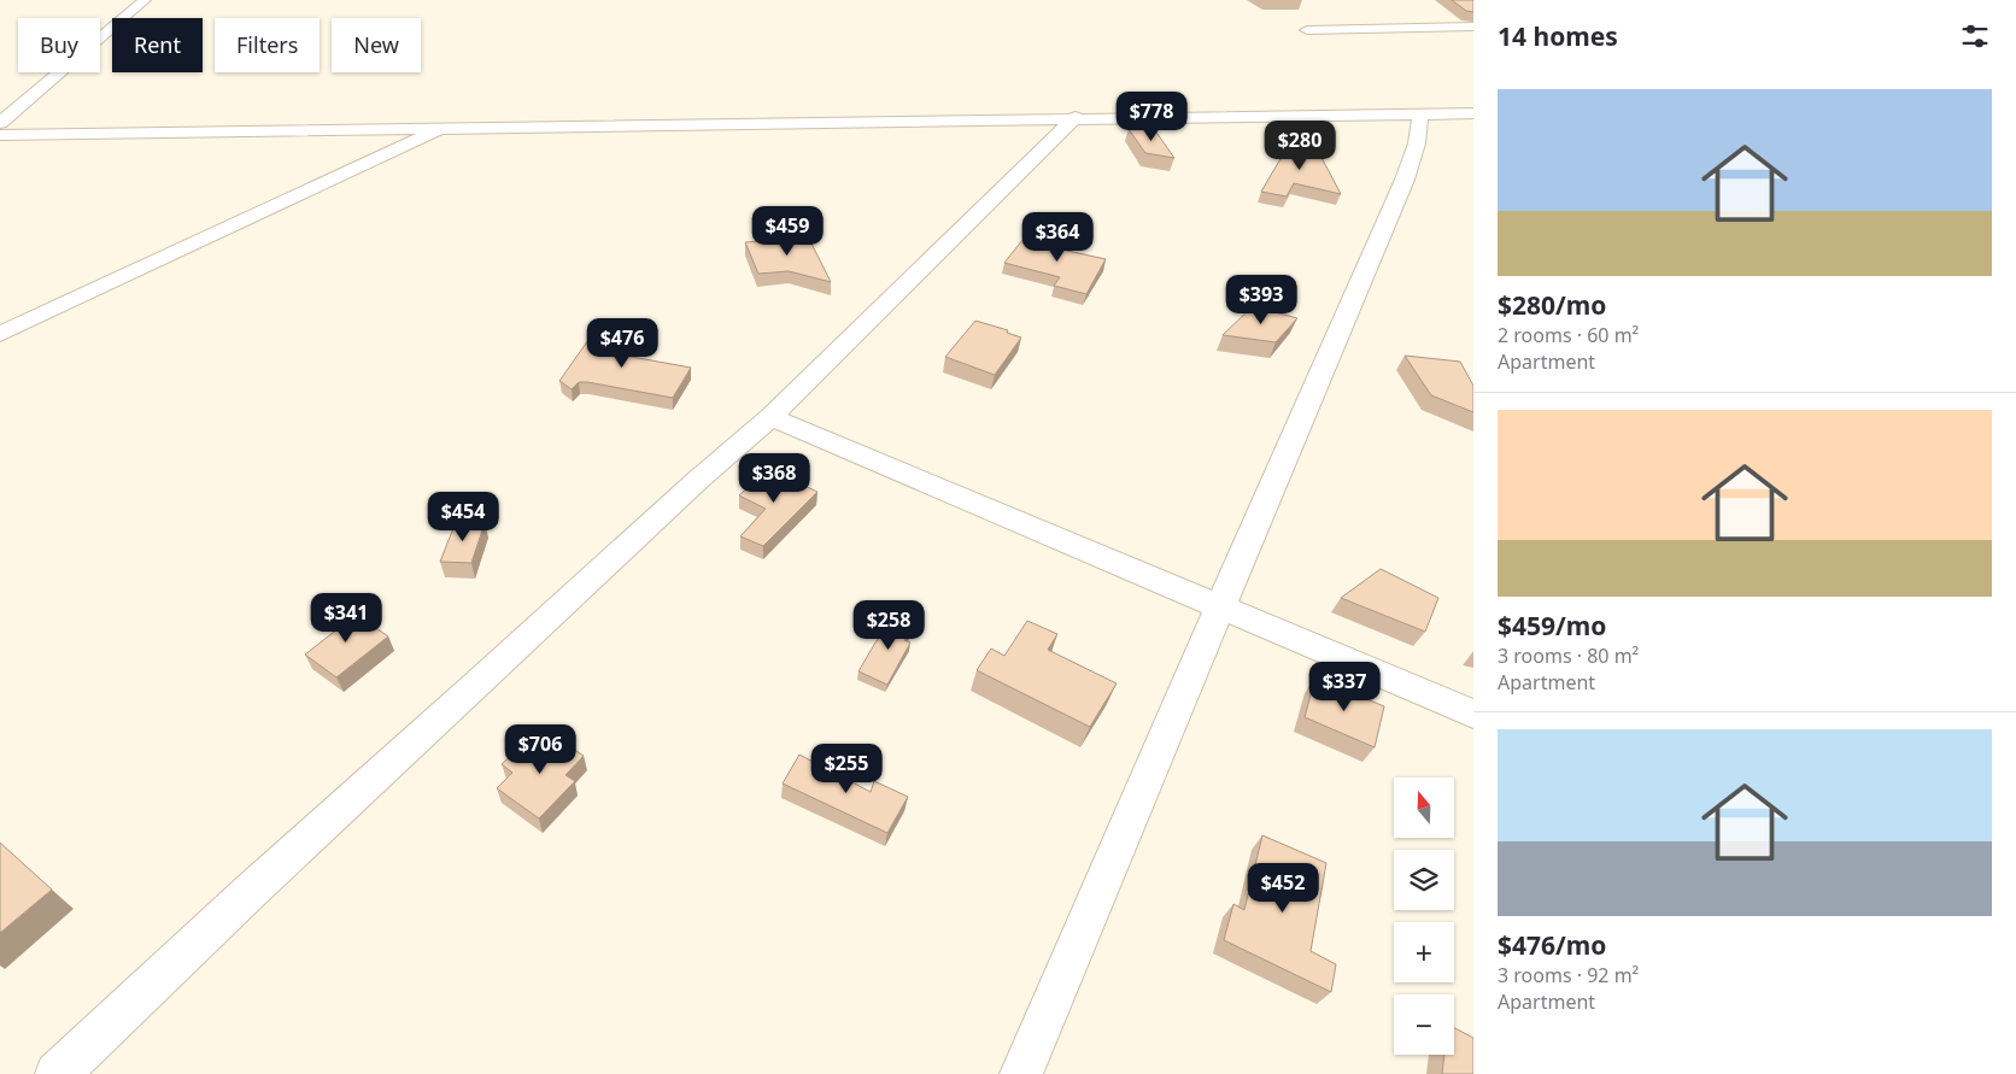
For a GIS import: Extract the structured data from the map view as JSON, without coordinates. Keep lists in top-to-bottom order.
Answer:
{
  "north": "top",
  "page": {
    "heading": "14 homes",
    "chip": [
      "Buy",
      "Rent",
      "Filters",
      "New"
    ],
    "list": [
      {
        "name": "$280/mo",
        "note": "2 rooms · 60 m² · Apartment"
      },
      {
        "name": "$459/mo",
        "note": "3 rooms · 80 m² · Apartment"
      },
      {
        "name": "$476/mo",
        "note": "3 rooms · 92 m² · Apartment"
      }
    ],
    "price": [
      "$778",
      "$280",
      "$459",
      "$364",
      "$393",
      "$476",
      "$368",
      "$454",
      "$341",
      "$258",
      "$337",
      "$706",
      "$255",
      "$452"
    ],
    "map_buttons": ["+", "−"]
  }
}
